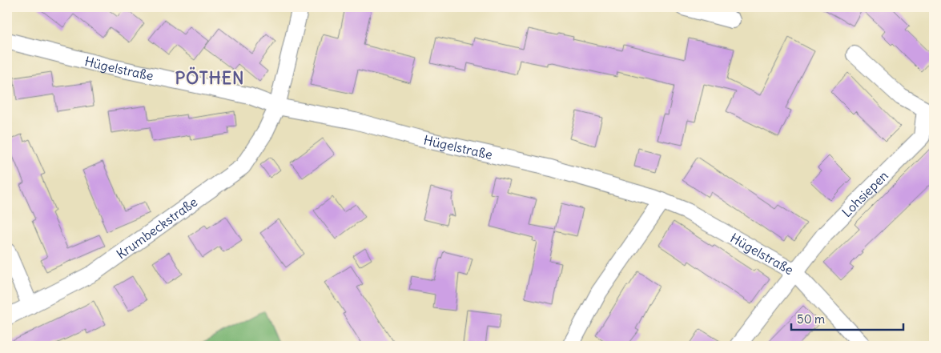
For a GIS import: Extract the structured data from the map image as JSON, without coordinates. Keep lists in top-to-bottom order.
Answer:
{
  "streets": {
    "street": ["Hügelstraße", "Lohsiepen", "Krumbeckstraße"]
  },
  "crossings": [
    ["Hügelstraße", "Lohsiepen"],
    ["Hügelstraße", "Krumbeckstraße"]
  ],
  "districts": ["PÖTHEN"],
  "scale_bar": "50 m"
}
